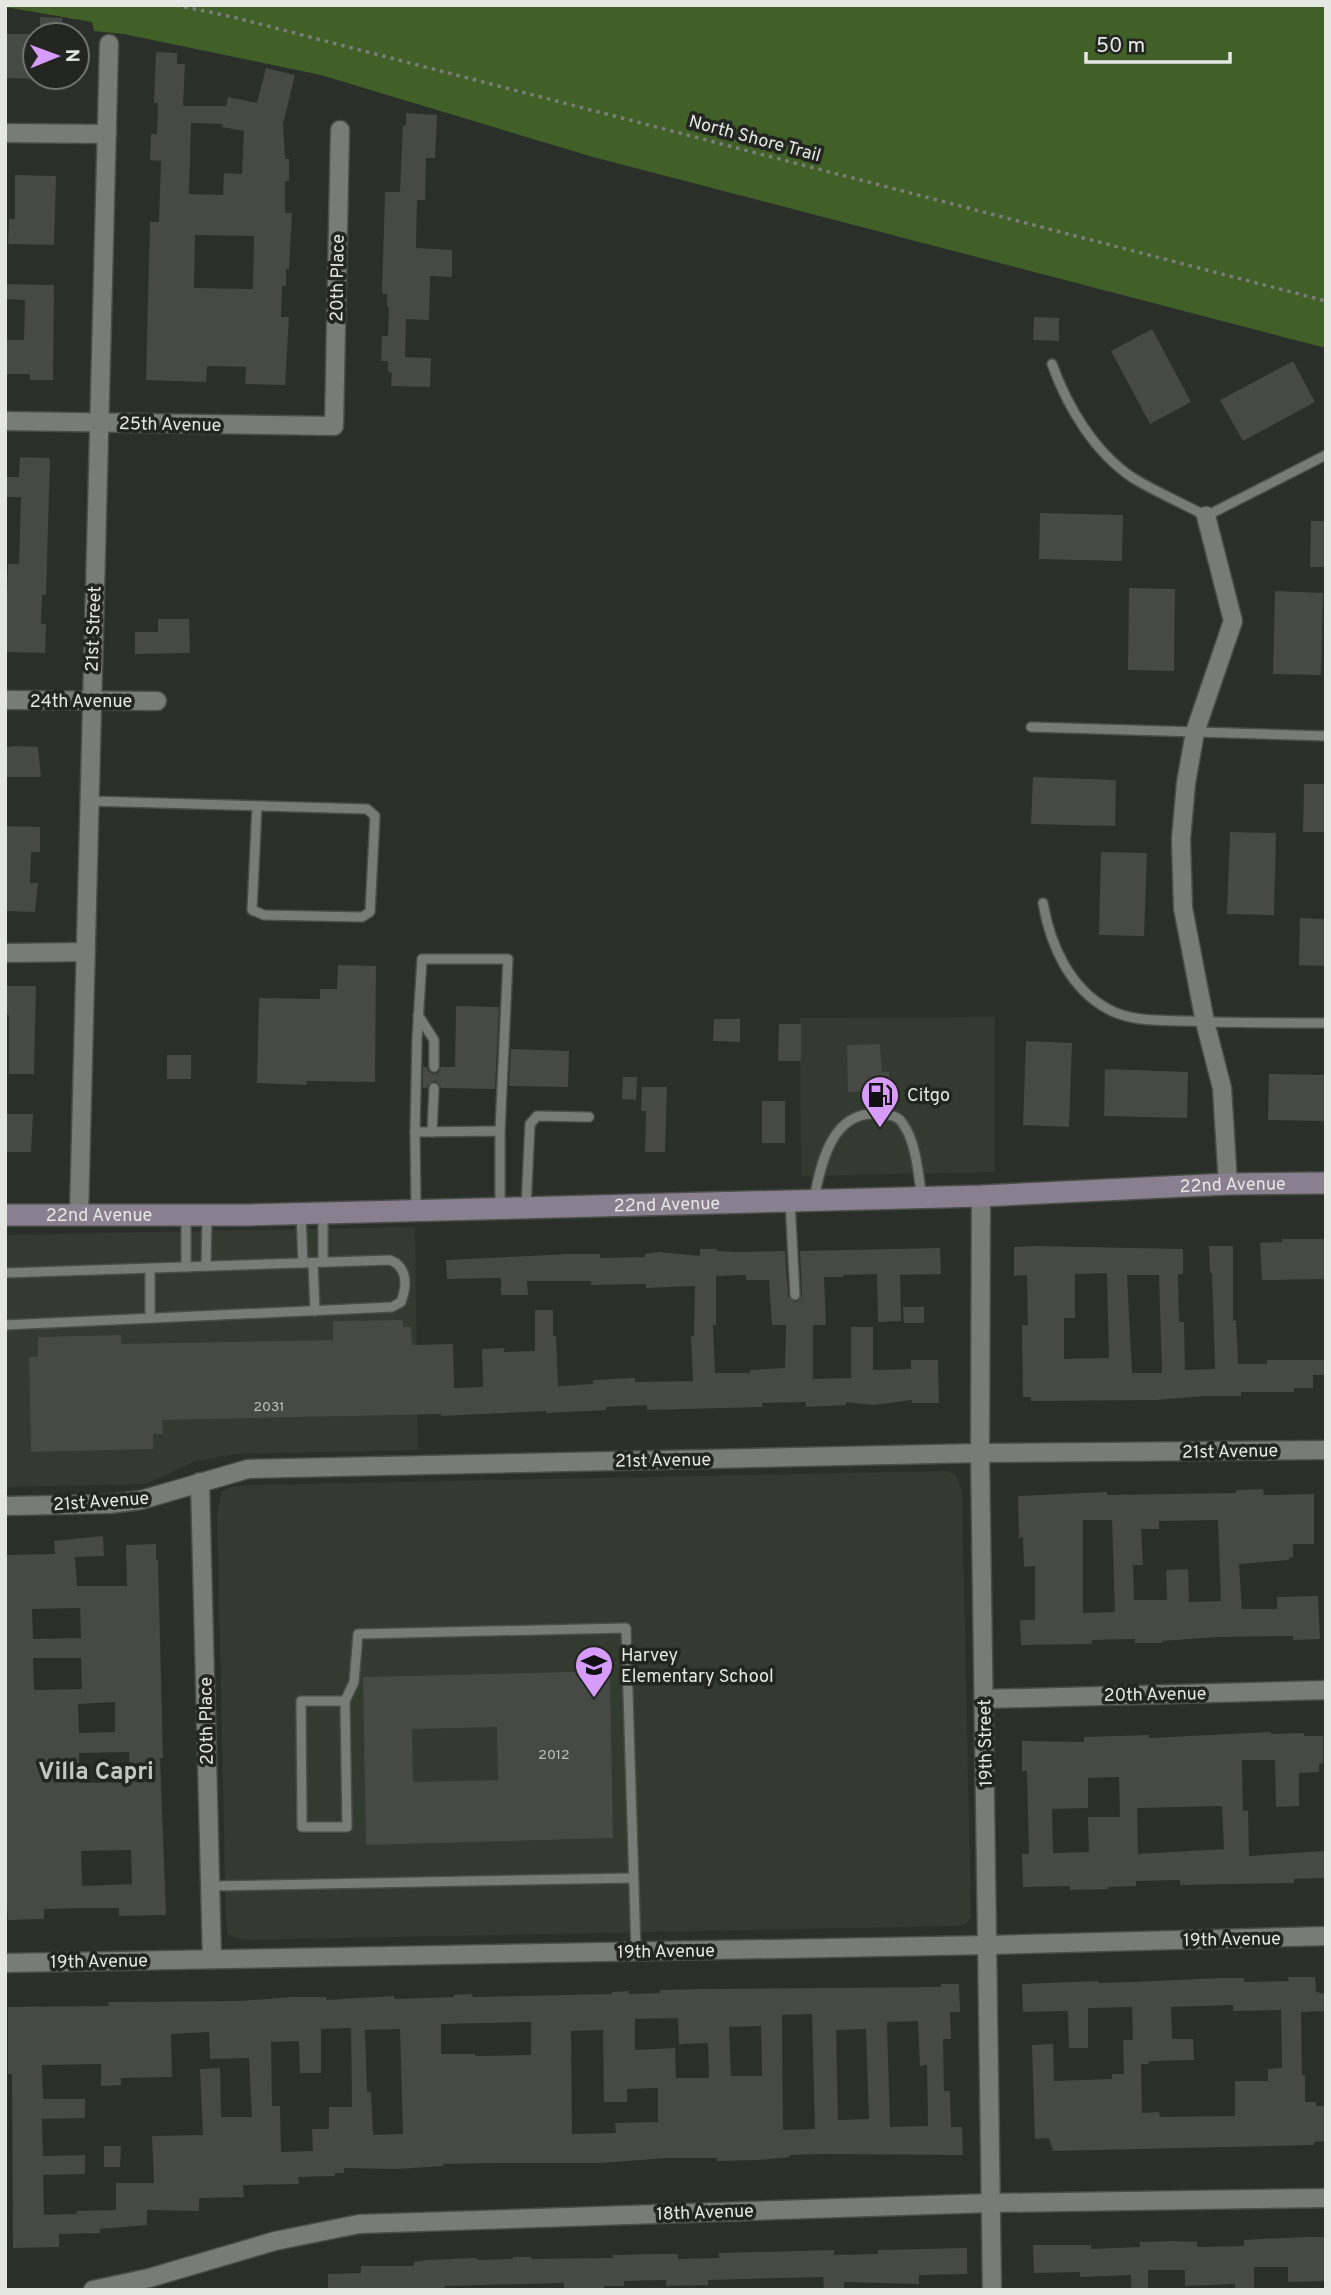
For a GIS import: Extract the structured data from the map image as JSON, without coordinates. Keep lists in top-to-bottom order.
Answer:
{
  "streets": {
    "street": [
      "20th Place",
      "25th Avenue",
      "21st Street",
      "24th Avenue",
      "22nd Avenue",
      "21st Avenue",
      "20th Avenue",
      "19th Street",
      "19th Avenue",
      "18th Avenue"
    ],
    "path": ["North Shore Trail"]
  },
  "crossings": [
    ["20th Place", "25th Avenue"],
    ["20th Place", "21st Avenue"],
    ["20th Place", "19th Avenue"],
    ["25th Avenue", "21st Street"],
    ["21st Street", "24th Avenue"],
    ["21st Street", "22nd Avenue"],
    ["22nd Avenue", "19th Street"],
    ["21st Avenue", "19th Street"],
    ["20th Avenue", "19th Street"],
    ["19th Street", "19th Avenue"],
    ["19th Street", "18th Avenue"]
  ],
  "districts": ["Villa Capri"],
  "places": {
    "fuel station": ["Citgo"],
    "school or university": ["Harvey Elementary School"]
  },
  "house_numbers": ["2031", "2012"],
  "scale_bar": "50 m",
  "north": "right"
}
